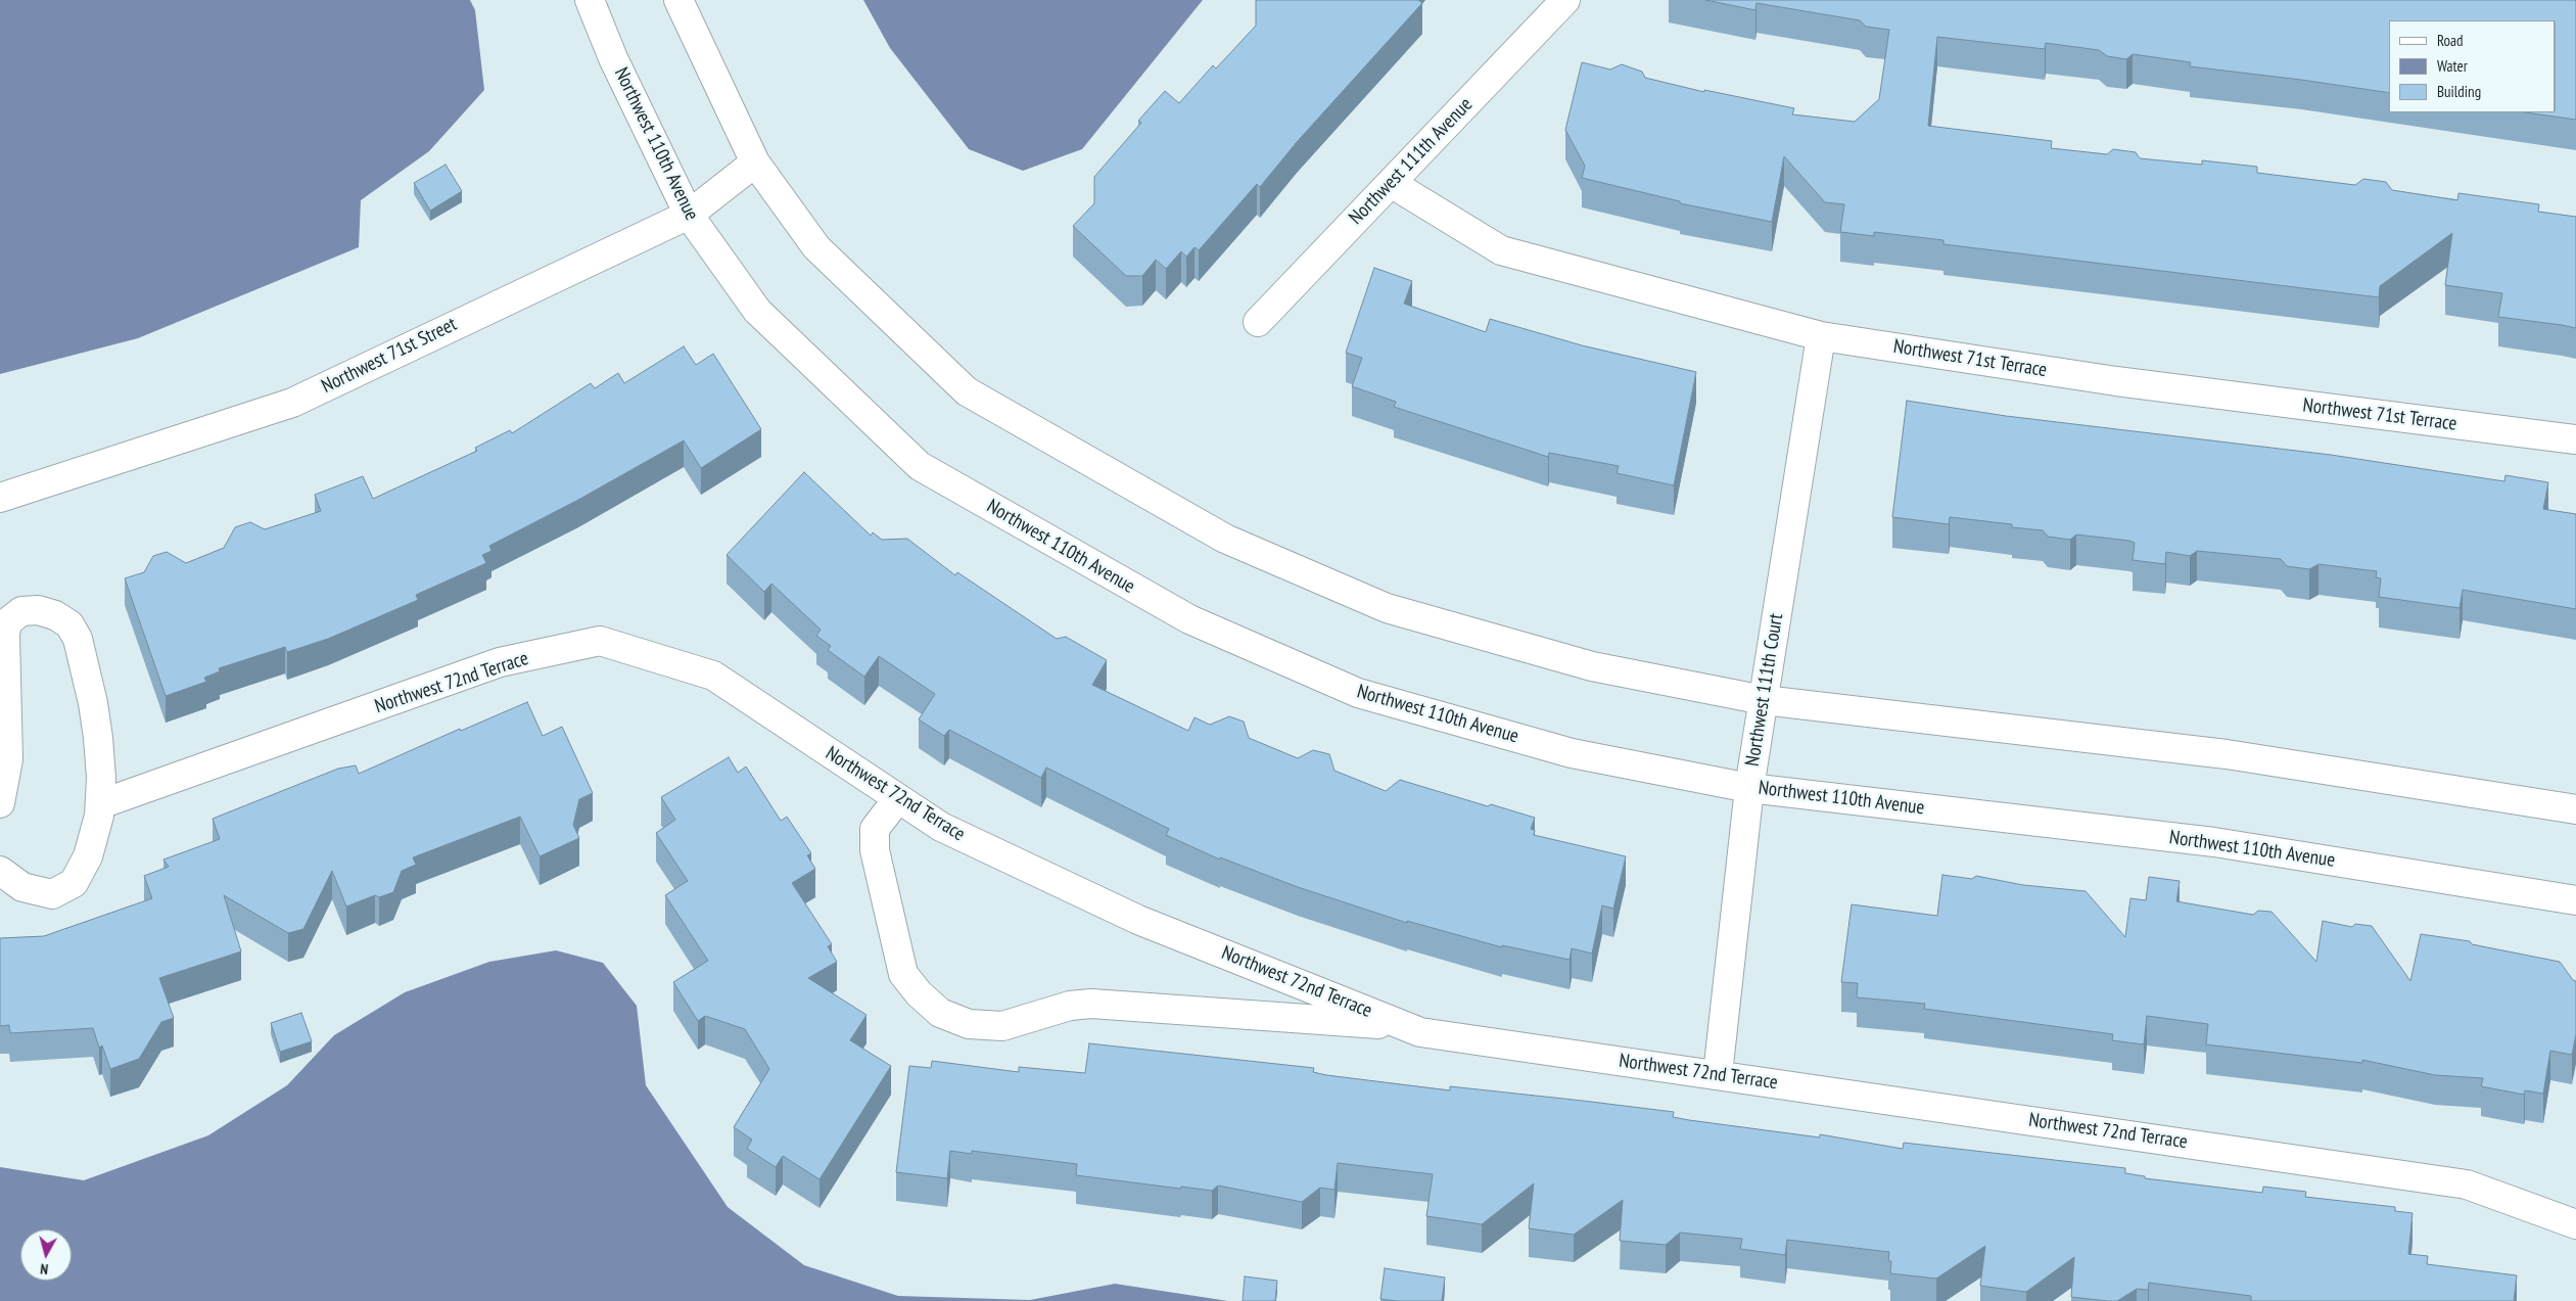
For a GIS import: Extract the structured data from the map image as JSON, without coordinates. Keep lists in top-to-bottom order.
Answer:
{
  "streets": {
    "street": [
      "Northwest 110th Avenue",
      "Northwest 111th Avenue",
      "Northwest 71st Street",
      "Northwest 71st Terrace",
      "Northwest 72nd Terrace",
      "Northwest 111th Court"
    ]
  },
  "crossings": [
    ["Northwest 110th Avenue", "Northwest 71st Street"],
    ["Northwest 110th Avenue", "Northwest 111th Court"],
    ["Northwest 111th Avenue", "Northwest 71st Terrace"],
    ["Northwest 71st Terrace", "Northwest 111th Court"],
    ["Northwest 72nd Terrace", "Northwest 111th Court"]
  ],
  "legend": ["Road", "Water", "Building"],
  "north": "bottom"
}
